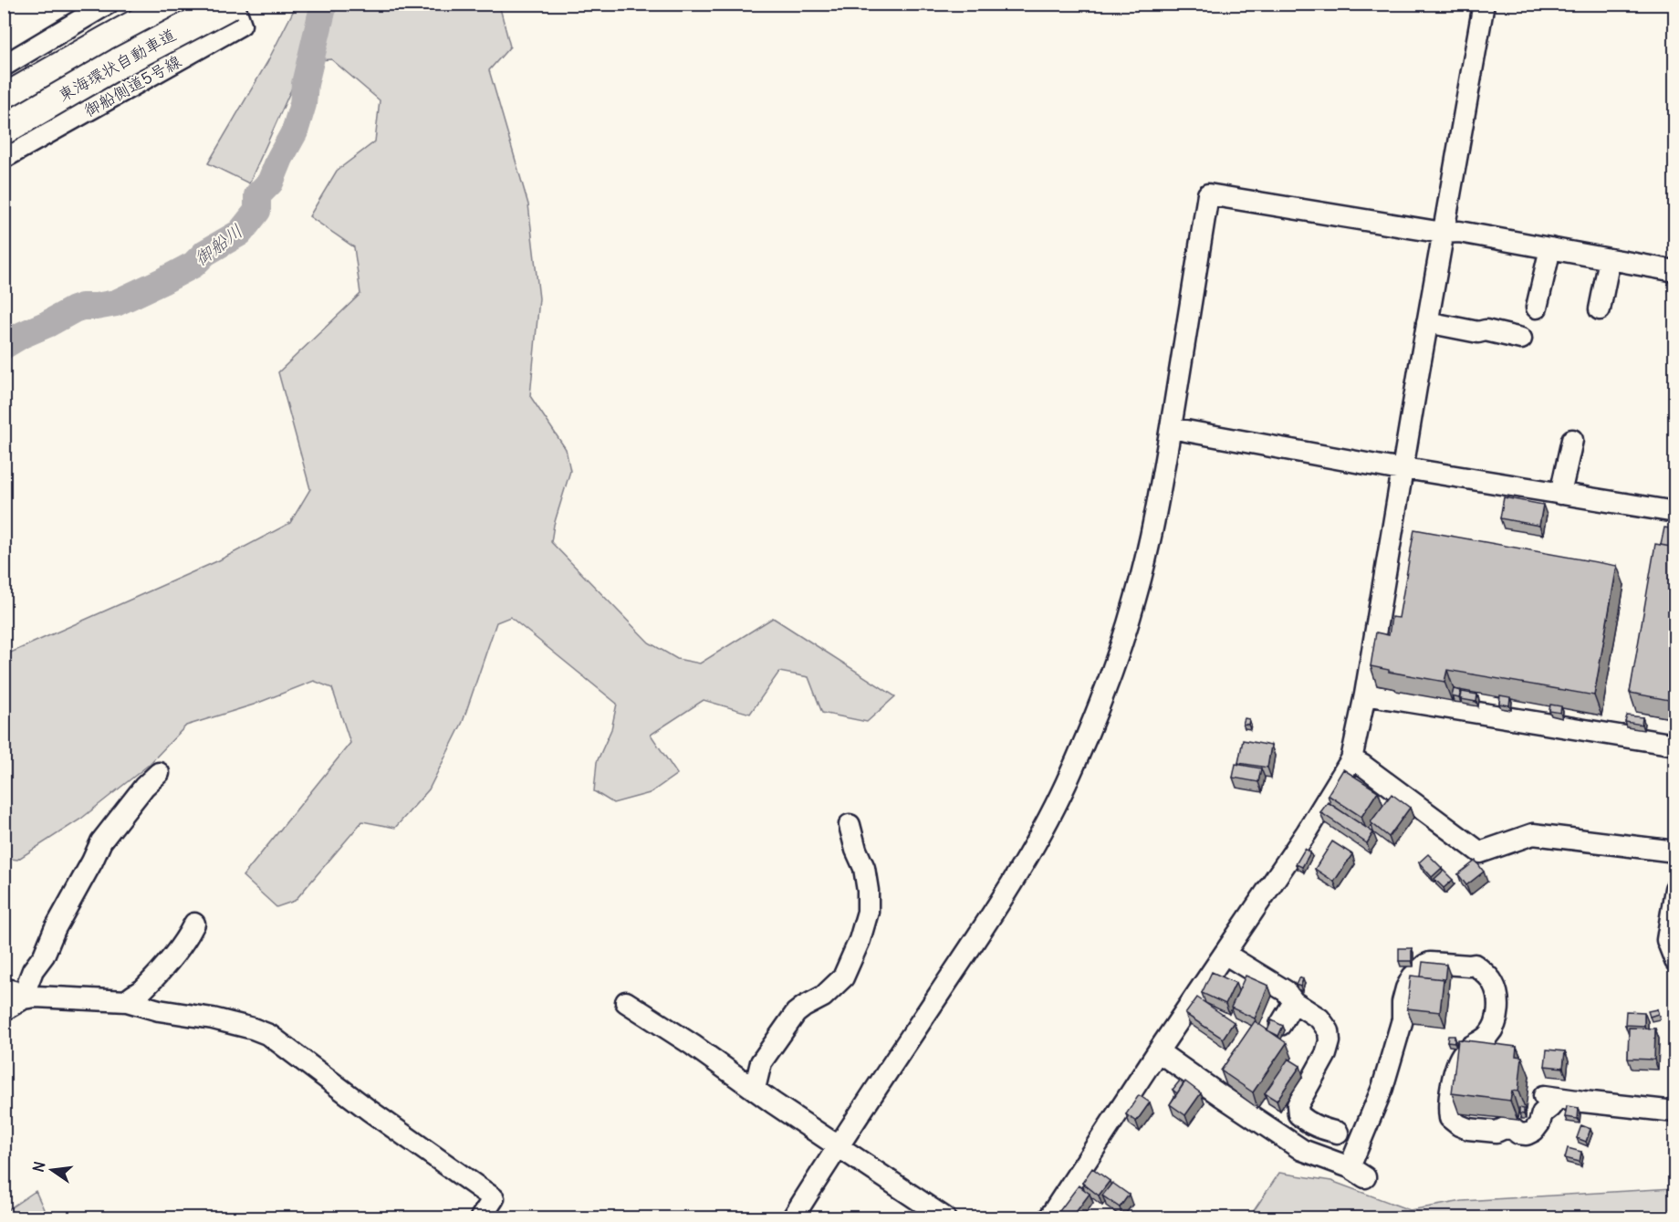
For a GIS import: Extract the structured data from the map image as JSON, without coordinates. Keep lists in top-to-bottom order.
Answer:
{
  "streets": {
    "highway": ["東海環状自動車道"]
  },
  "water": ["御船川"],
  "north": "left"
}
